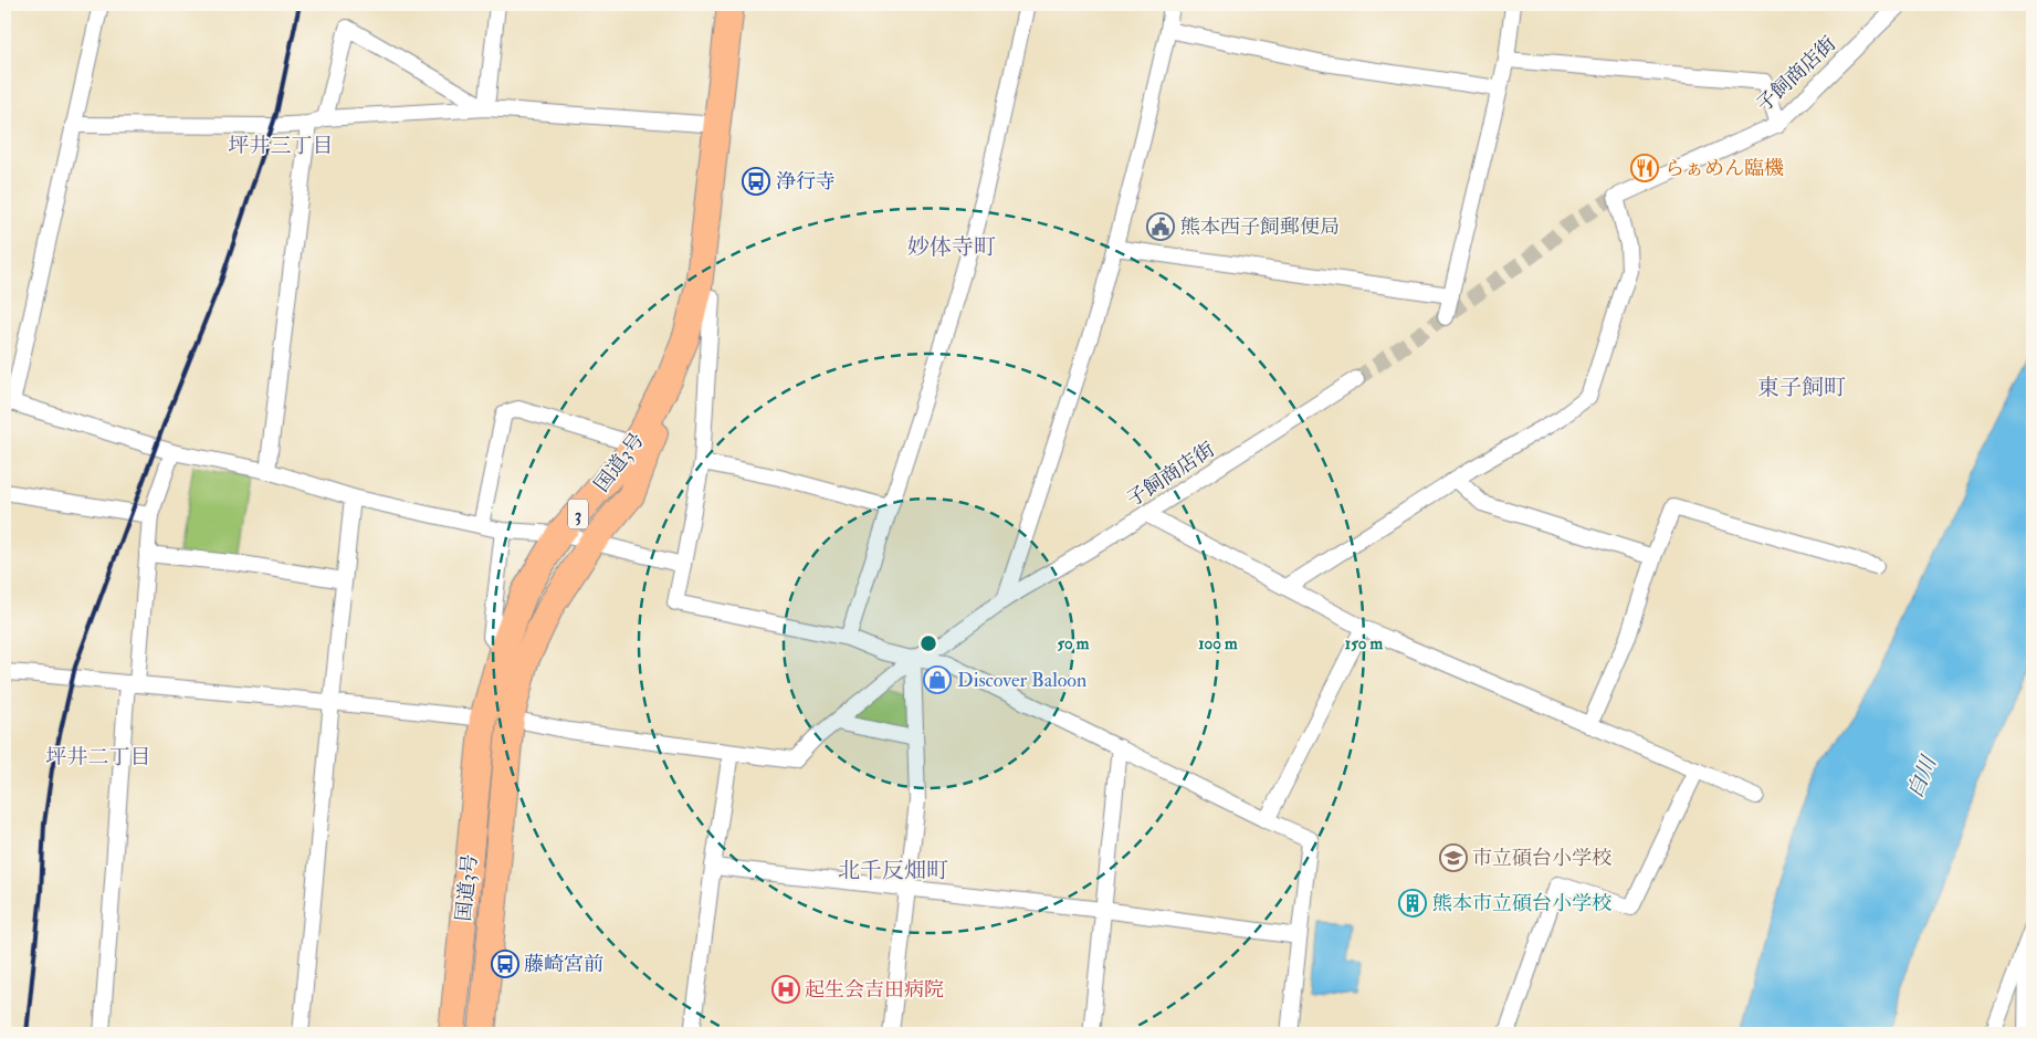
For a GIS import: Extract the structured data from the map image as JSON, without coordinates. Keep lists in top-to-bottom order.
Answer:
{
  "streets": {
    "highway": ["国道3号", "3"],
    "street": ["子飼商店街"]
  },
  "crossings": [
    ["子飼商店街", "国道3号"]
  ],
  "districts": [
    "坪井三丁目",
    "妙体寺町",
    "東子飼町",
    "坪井二丁目",
    "北千反畑町"
  ],
  "water": ["白川"],
  "places": {
    "restaurant": ["らぁめん臨機"],
    "bus stop": ["浄行寺", "藤崎宮前"],
    "public building": ["熊本西子飼郵便局"],
    "shop": ["Discover Baloon"],
    "school or university": ["市立碩台小学校"],
    "building": ["熊本市立碩台小学校"],
    "hospital": ["起生会吉田病院"]
  },
  "rings": ["50 m", "100 m", "150 m"]
}
